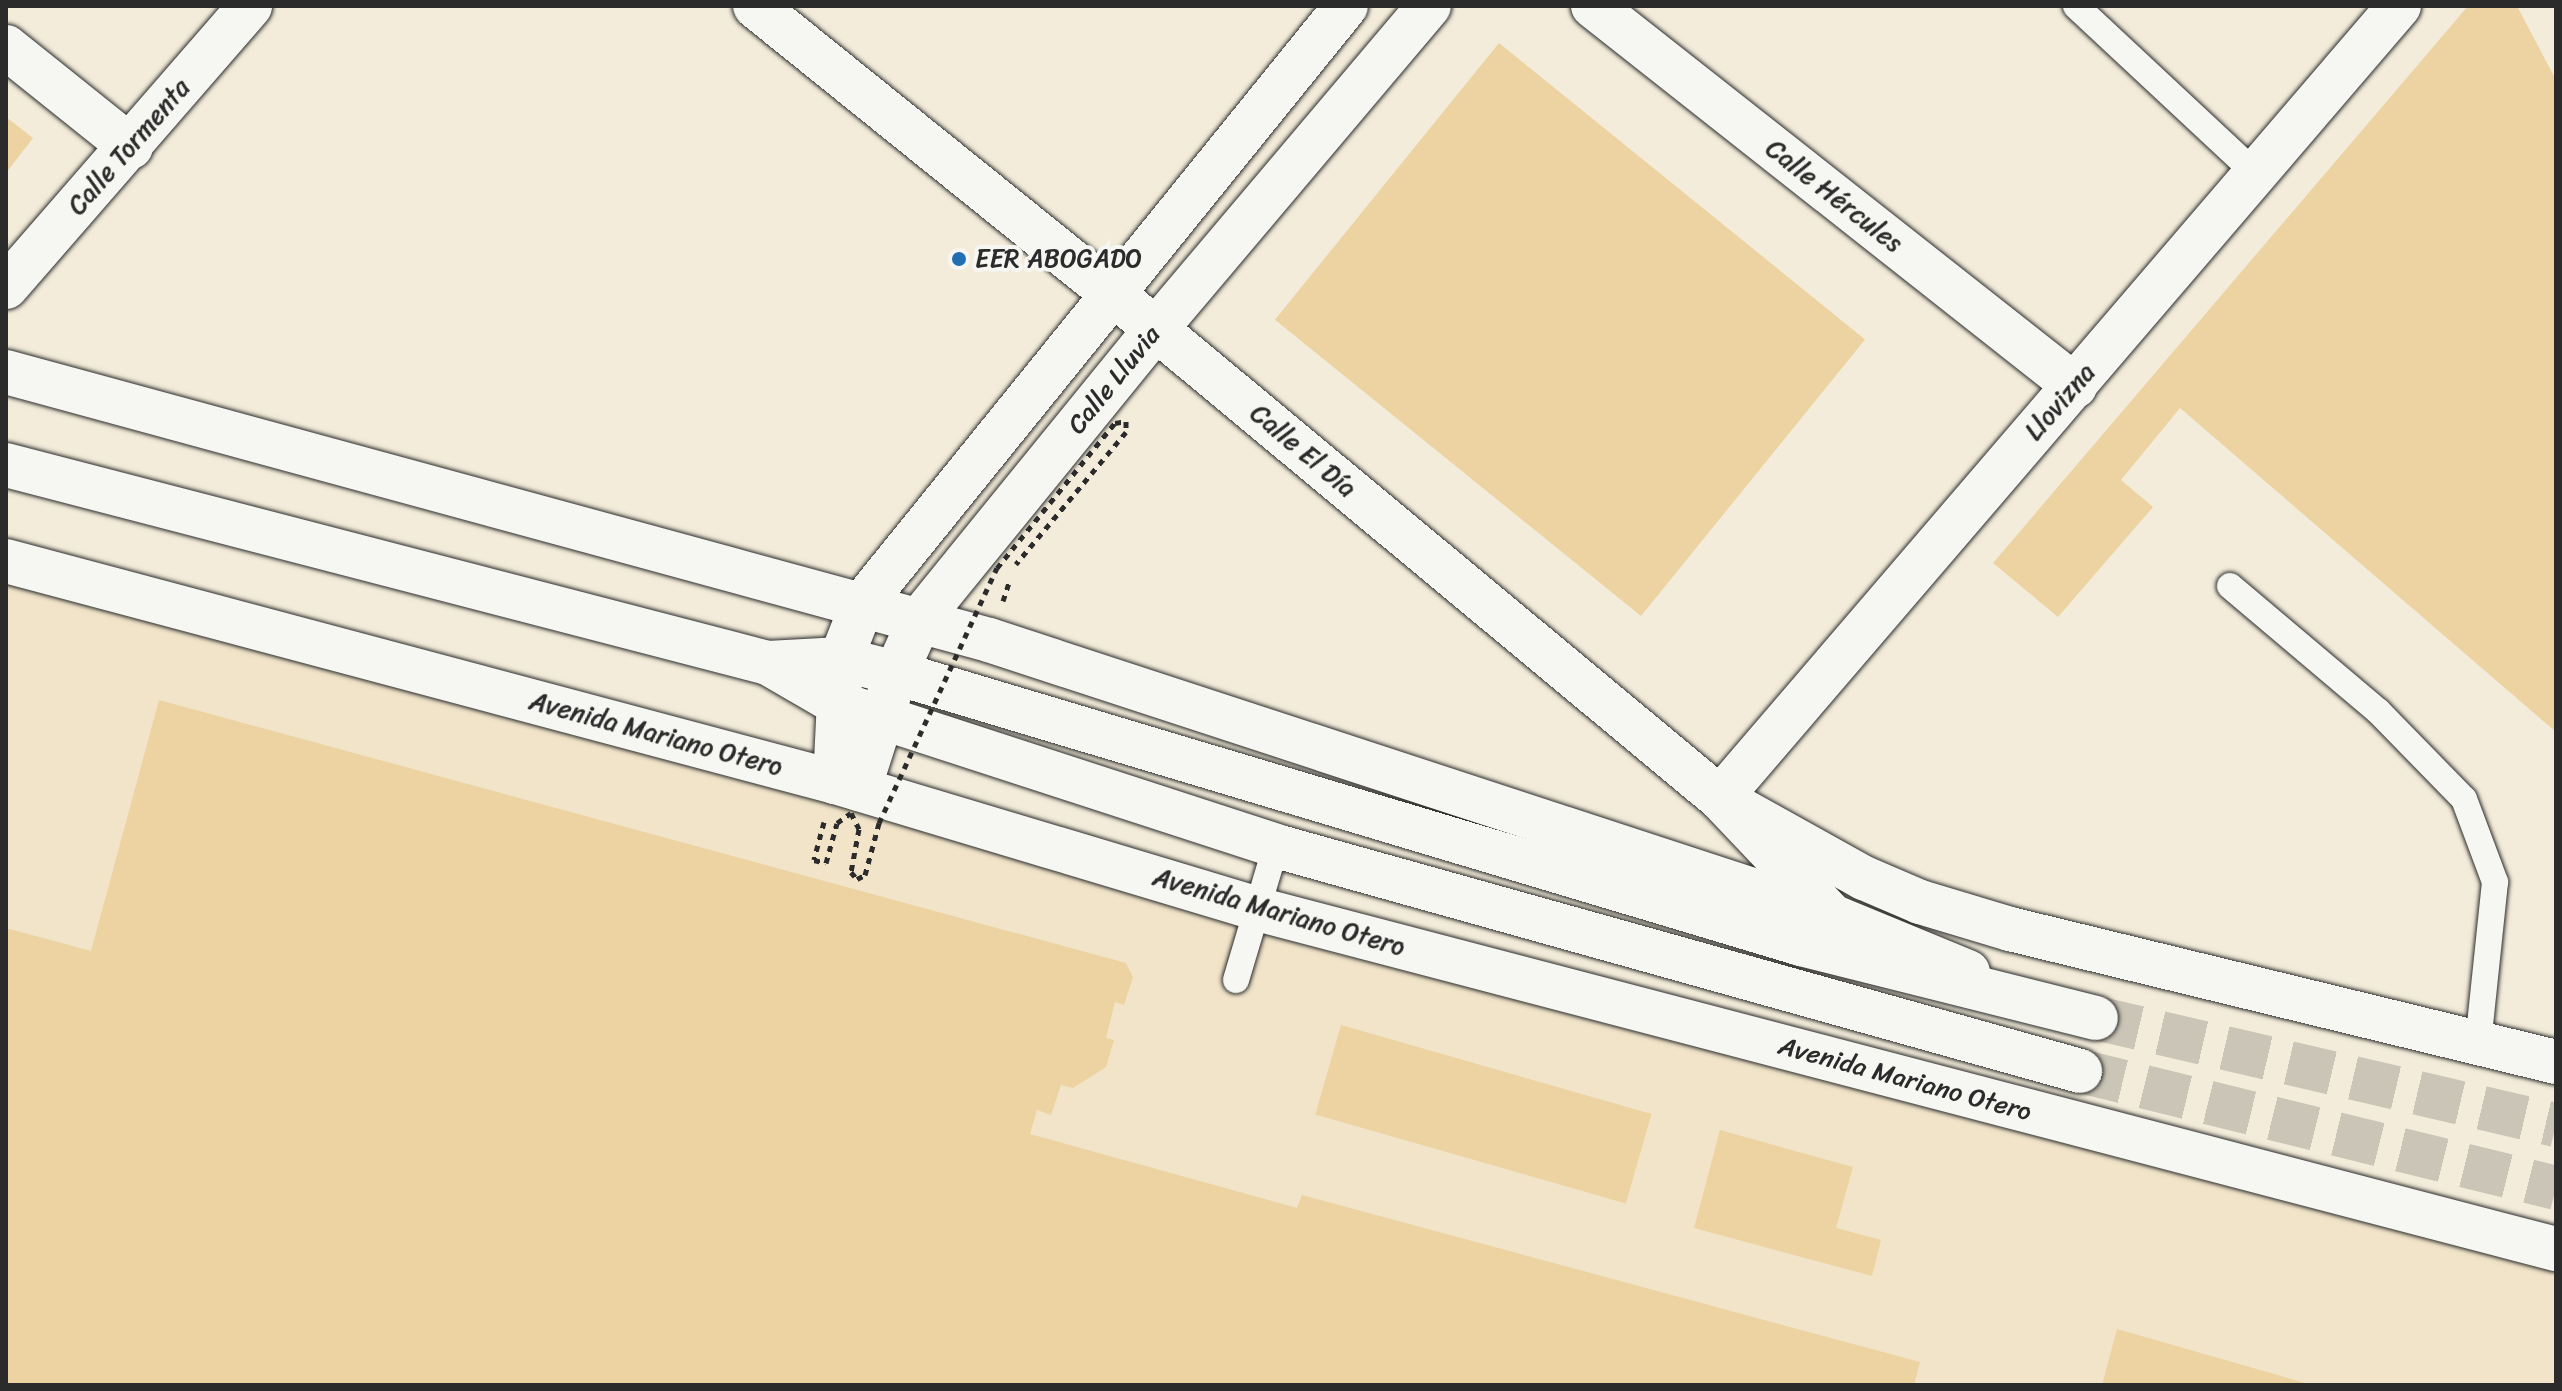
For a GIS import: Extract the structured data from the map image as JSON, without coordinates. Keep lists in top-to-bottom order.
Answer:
{
  "streets": {
    "main road": [
      "Calle Tormenta",
      "Calle Hércules",
      "Calle Lluvia",
      "Llovizna",
      "Calle El Día",
      "Avenida Mariano Otero"
    ]
  },
  "crossings": [
    ["Calle Hércules", "Llovizna"],
    ["Calle Lluvia", "Calle El Día"],
    ["Calle Lluvia", "Avenida Mariano Otero"],
    ["Llovizna", "Calle El Día"],
    ["Calle El Día", "Avenida Mariano Otero"]
  ],
  "places": ["EER ABOGADO"]
}
